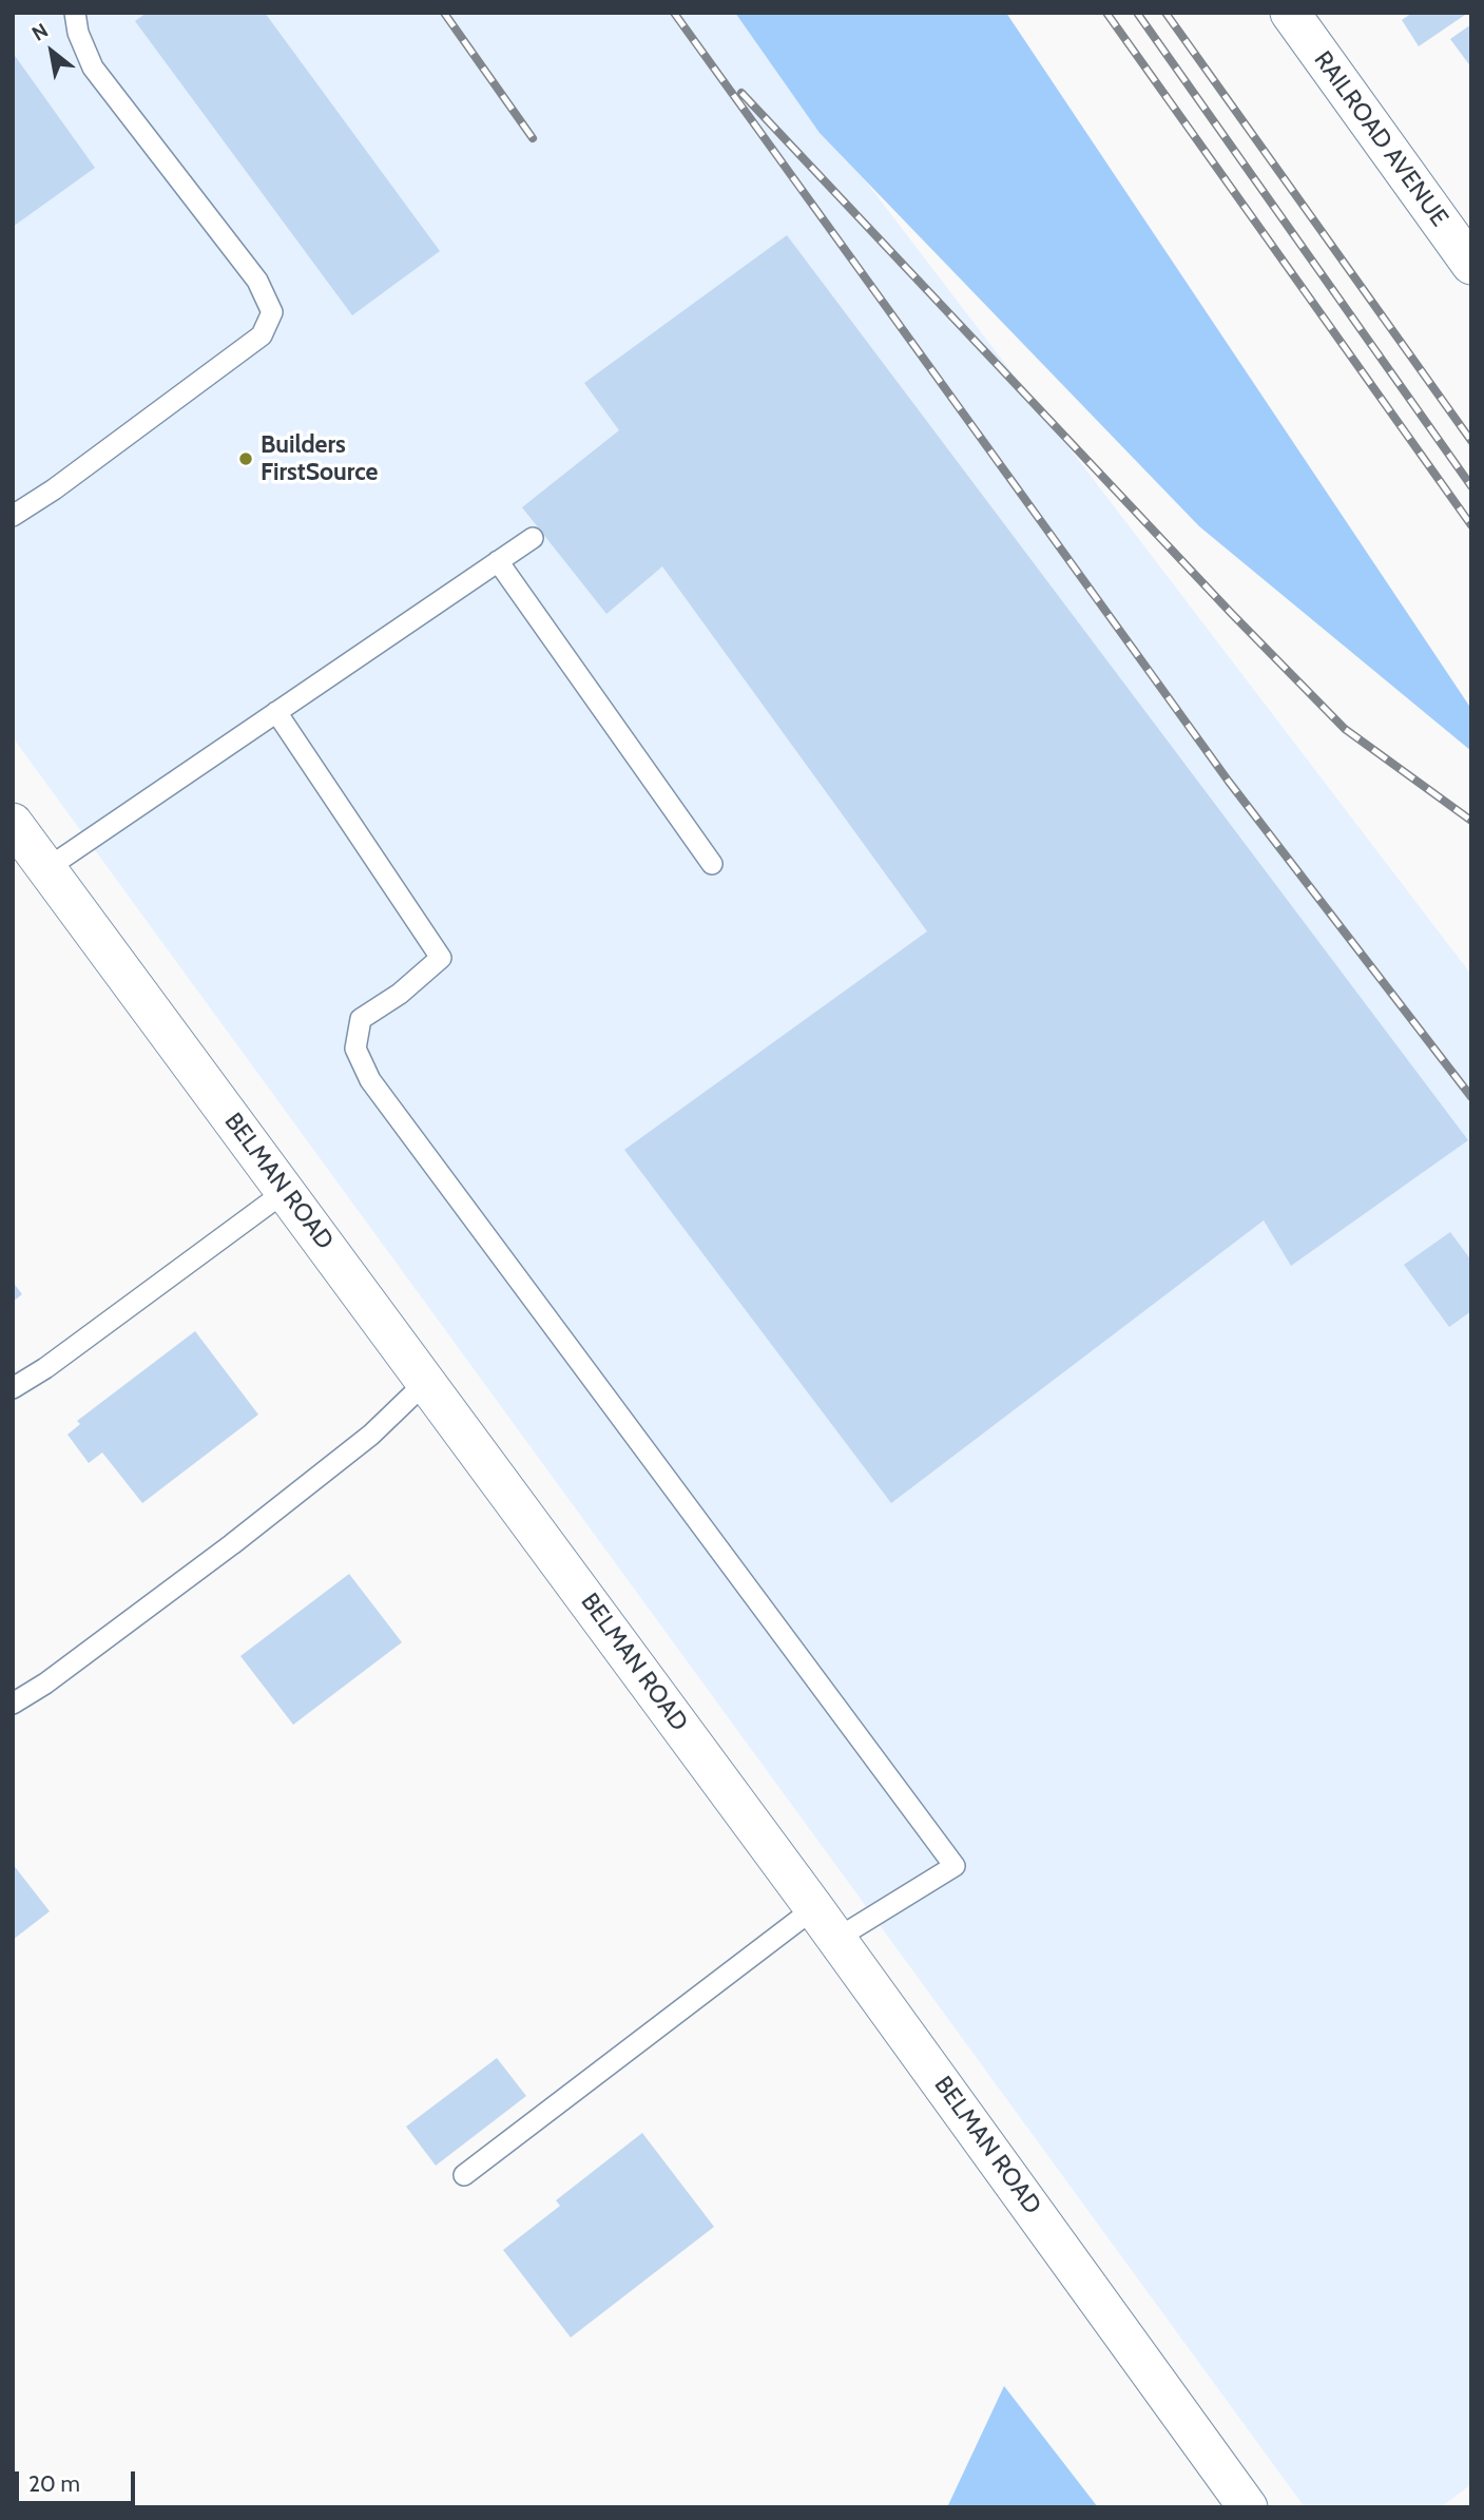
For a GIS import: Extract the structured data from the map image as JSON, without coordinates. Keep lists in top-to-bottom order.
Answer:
{
  "streets": {
    "street": ["RAILROAD AVENUE", "BELMAN ROAD"]
  },
  "places": ["Builders FirstSource"],
  "scale_bar": "20 m",
  "north": "top left"
}
